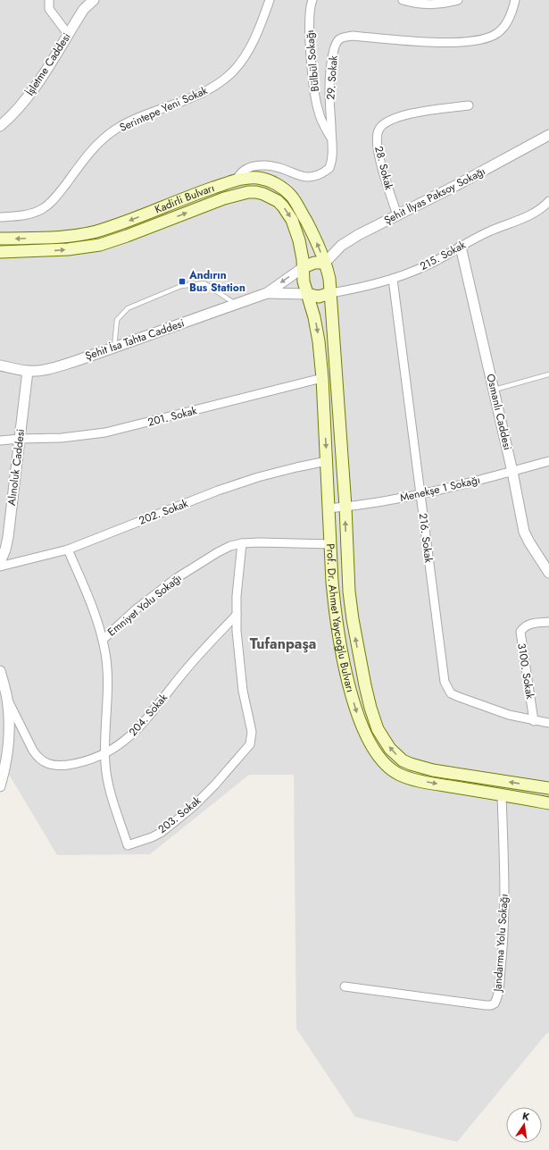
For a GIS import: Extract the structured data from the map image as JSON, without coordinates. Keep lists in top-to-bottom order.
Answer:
{
  "streets": {
    "main road": ["Kadirli Bulvarı", "Prof. Dr. Ahmet Yaycıoğlu Bulvarı"],
    "street": [
      "Bülbül Sokağı",
      "İşletme Caddesi",
      "29. Sokak",
      "Serintepe Yeni Sokak",
      "28. Sokak",
      "Şehit İlyas Paksoy Sokağı",
      "215. Sokak",
      "Şehit İsa Tahta Caddesi",
      "Osmanlı Caddesi",
      "201. Sokak",
      "Alınoluk Caddesi",
      "Menekşe 1 Sokağı",
      "202. Sokak",
      "216. Sokak",
      "Emniyet Yolu Sokağı",
      "3100. Sokak",
      "204. Sokak",
      "203. Sokak",
      "Jandarma Yolu Sokağı"
    ]
  },
  "crossings": [
    ["Bülbül Sokağı", "29. Sokak"],
    ["29. Sokak", "Kadirli Bulvarı"],
    ["28. Sokak", "Şehit İlyas Paksoy Sokağı"],
    ["Şehit İlyas Paksoy Sokağı", "Kadirli Bulvarı"],
    ["Şehit İlyas Paksoy Sokağı", "215. Sokak"],
    ["Şehit İlyas Paksoy Sokağı", "Şehit İsa Tahta Caddesi"],
    ["Şehit İlyas Paksoy Sokağı", "Prof. Dr. Ahmet Yaycıoğlu Bulvarı"],
    ["Kadirli Bulvarı", "215. Sokak"],
    ["Kadirli Bulvarı", "Şehit İsa Tahta Caddesi"],
    ["Kadirli Bulvarı", "Prof. Dr. Ahmet Yaycıoğlu Bulvarı"],
    ["215. Sokak", "Şehit İsa Tahta Caddesi"],
    ["215. Sokak", "Osmanlı Caddesi"],
    ["215. Sokak", "216. Sokak"],
    ["215. Sokak", "Prof. Dr. Ahmet Yaycıoğlu Bulvarı"],
    ["Şehit İsa Tahta Caddesi", "Alınoluk Caddesi"],
    ["Şehit İsa Tahta Caddesi", "Prof. Dr. Ahmet Yaycıoğlu Bulvarı"],
    ["Osmanlı Caddesi", "Menekşe 1 Sokağı"],
    ["201. Sokak", "Alınoluk Caddesi"],
    ["201. Sokak", "Prof. Dr. Ahmet Yaycıoğlu Bulvarı"],
    ["Menekşe 1 Sokağı", "216. Sokak"],
    ["Menekşe 1 Sokağı", "Prof. Dr. Ahmet Yaycıoğlu Bulvarı"],
    ["202. Sokak", "Prof. Dr. Ahmet Yaycıoğlu Bulvarı"],
    ["202. Sokak", "203. Sokak"],
    ["216. Sokak", "3100. Sokak"],
    ["Emniyet Yolu Sokağı", "Prof. Dr. Ahmet Yaycıoğlu Bulvarı"],
    ["Emniyet Yolu Sokağı", "203. Sokak"],
    ["Prof. Dr. Ahmet Yaycıoğlu Bulvarı", "Jandarma Yolu Sokağı"],
    ["204. Sokak", "203. Sokak"]
  ],
  "districts": ["Tufanpaşa"],
  "places": {
    "transit": ["Andırın Bus Station"]
  },
  "north": "top"
}
